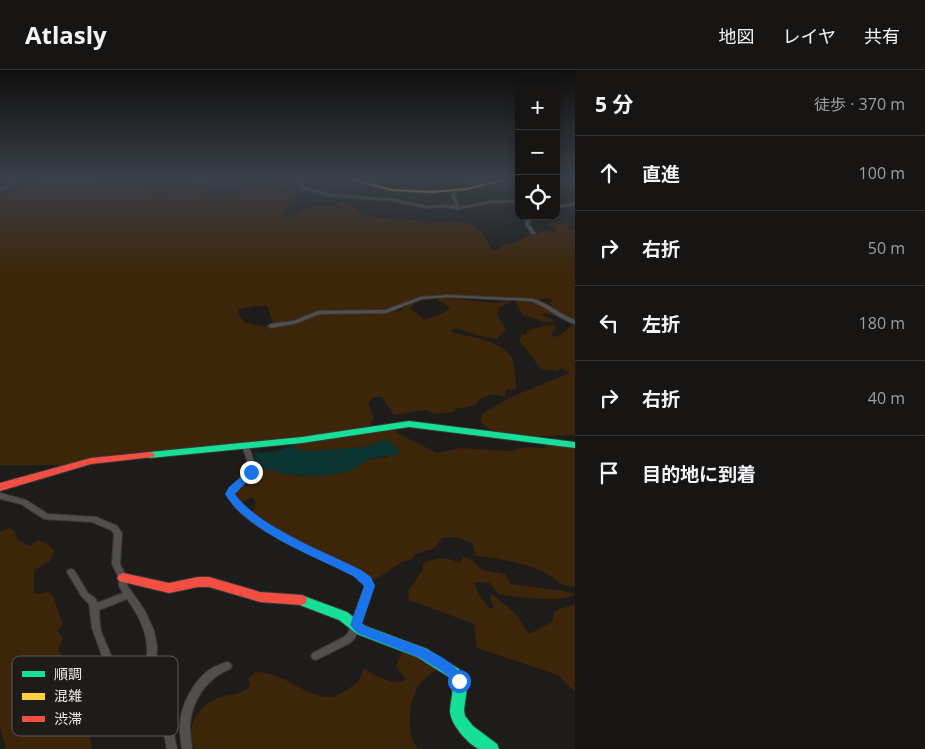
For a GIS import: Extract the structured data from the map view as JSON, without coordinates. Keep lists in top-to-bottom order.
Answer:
{
  "legend": ["順調", "混雑", "渋滞"],
  "page": {
    "header": "Atlasly",
    "nav": ["地図", "レイヤ", "共有"],
    "heading": ["5 分", "徒歩 · 370 m"],
    "map_buttons": ["+", "−"],
    "list": [
      ["直進", "100 m"],
      ["右折", "50 m"],
      ["左折", "180 m"],
      ["右折", "40 m"],
      "目的地に到着"
    ]
  }
}
